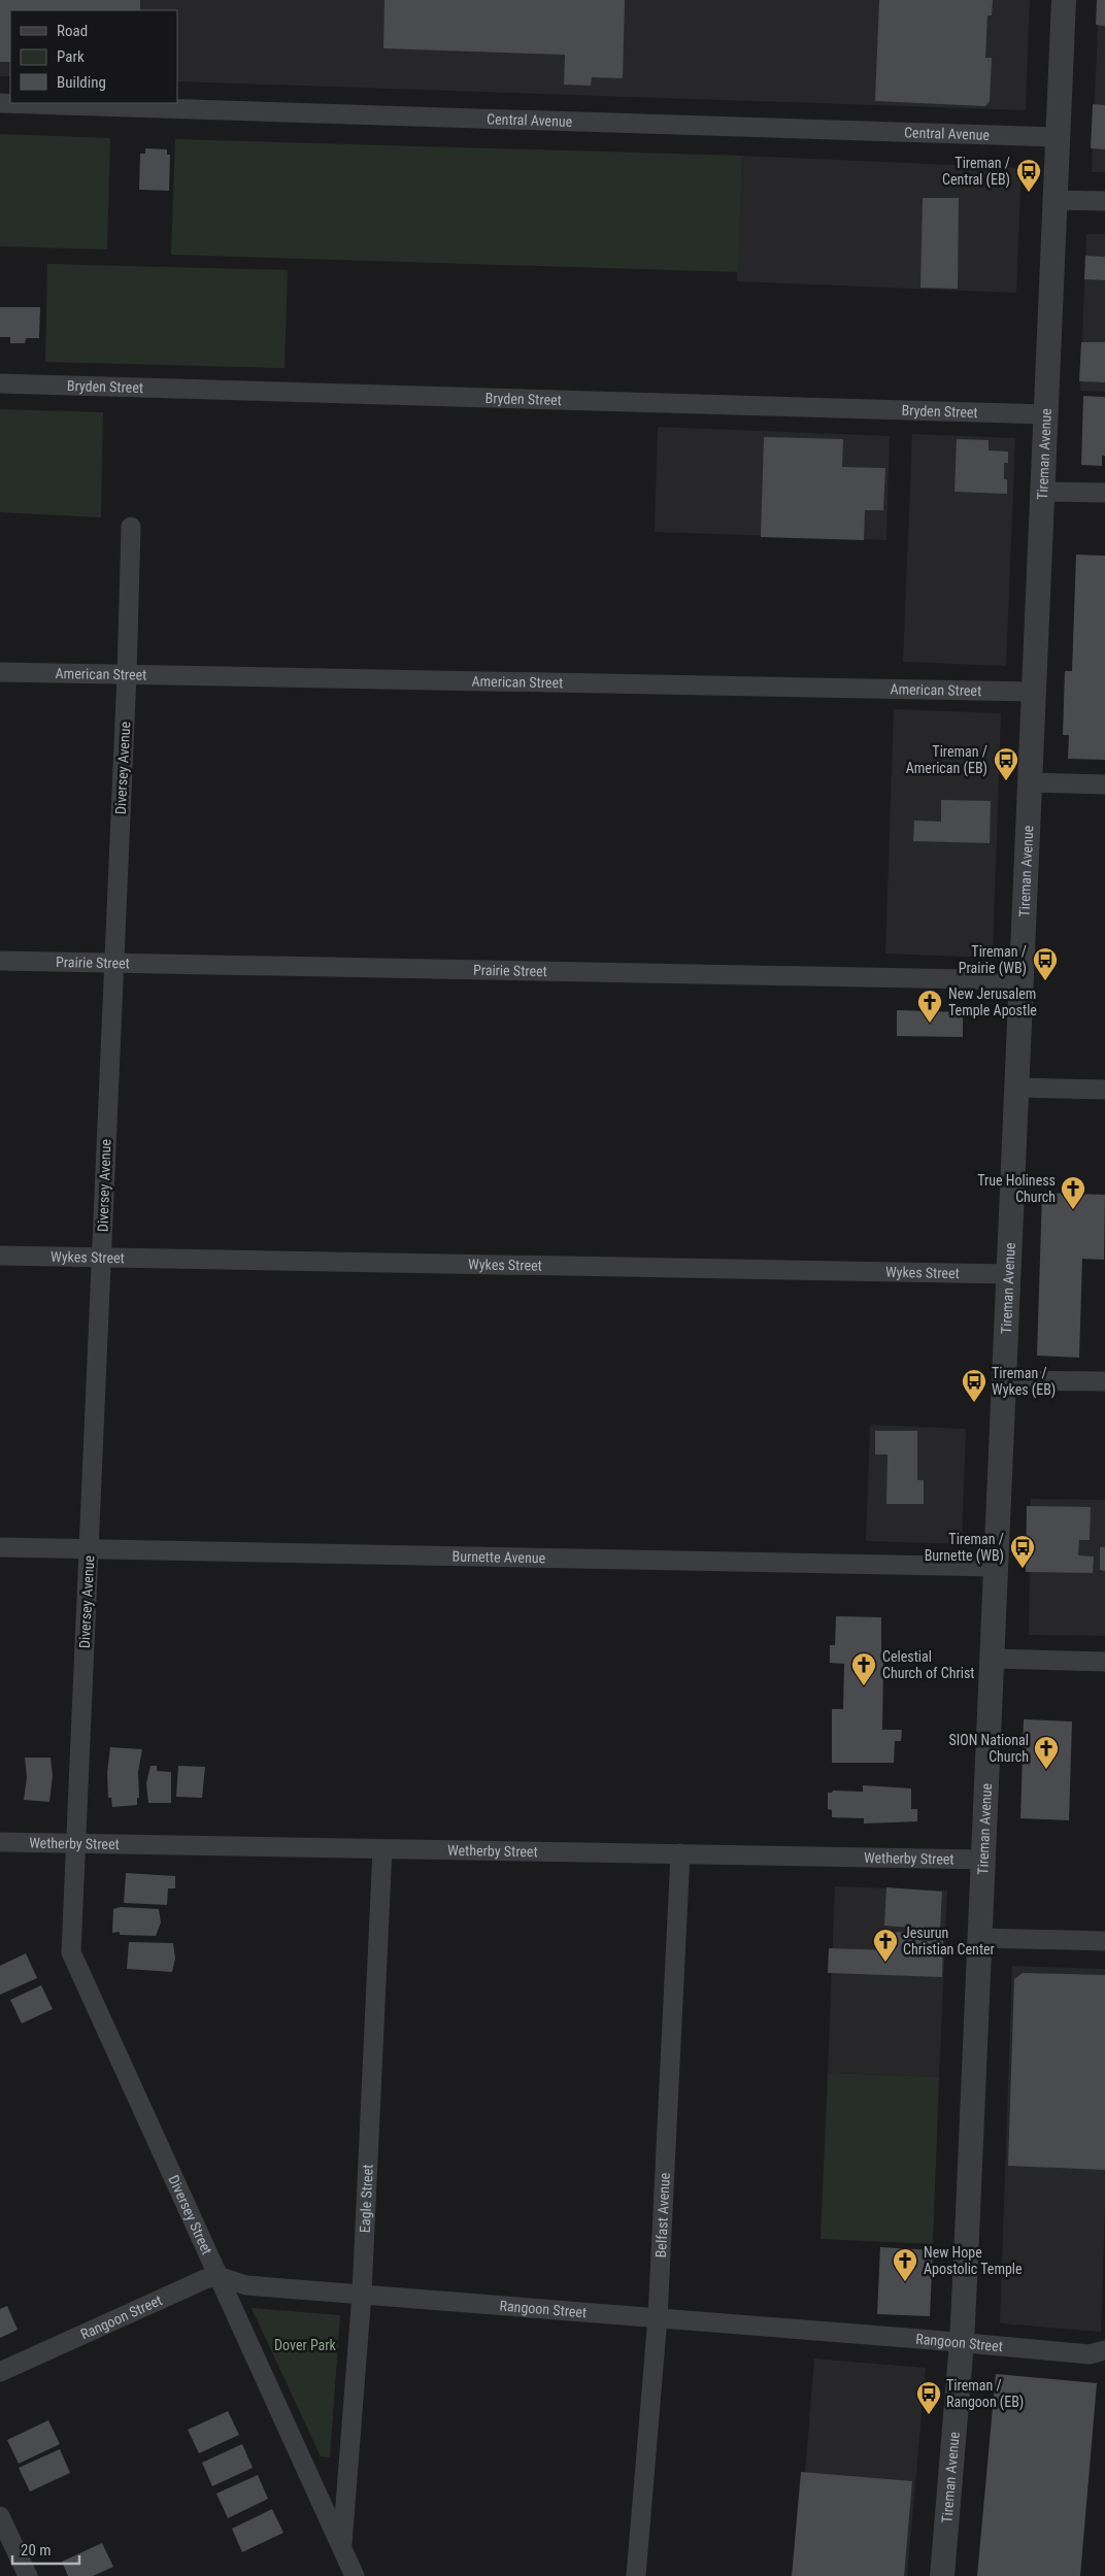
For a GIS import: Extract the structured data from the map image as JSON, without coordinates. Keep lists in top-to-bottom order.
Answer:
{
  "streets": {
    "street": [
      "Central Avenue",
      "Bryden Street",
      "Tireman Avenue",
      "American Street",
      "Diversey Avenue",
      "Prairie Street",
      "Wykes Street",
      "Burnette Avenue",
      "Wetherby Street",
      "Eagle Street",
      "Diversey Street",
      "Belfast Avenue",
      "Rangoon Street"
    ]
  },
  "crossings": [
    ["Central Avenue", "Tireman Avenue"],
    ["Bryden Street", "Tireman Avenue"],
    ["Tireman Avenue", "American Street"],
    ["Tireman Avenue", "Prairie Street"],
    ["Tireman Avenue", "Wykes Street"],
    ["Tireman Avenue", "Burnette Avenue"],
    ["Tireman Avenue", "Wetherby Street"],
    ["Tireman Avenue", "Rangoon Street"],
    ["American Street", "Diversey Avenue"],
    ["Diversey Avenue", "Prairie Street"],
    ["Diversey Avenue", "Wykes Street"],
    ["Diversey Avenue", "Burnette Avenue"],
    ["Diversey Avenue", "Wetherby Street"],
    ["Diversey Avenue", "Diversey Street"],
    ["Wetherby Street", "Eagle Street"],
    ["Wetherby Street", "Diversey Street"],
    ["Wetherby Street", "Belfast Avenue"],
    ["Eagle Street", "Diversey Street"],
    ["Eagle Street", "Rangoon Street"],
    ["Diversey Street", "Rangoon Street"],
    ["Belfast Avenue", "Rangoon Street"]
  ],
  "parks": ["Dover Park"],
  "places": {
    "bus stop": [
      "Tireman / Central (EB)",
      "Tireman / American (EB)",
      "Tireman / Prairie (WB)",
      "Tireman / Wykes (EB)",
      "Tireman / Burnette (WB)",
      "Tireman / Rangoon (EB)"
    ],
    "church": [
      "New Jerusalem Temple Apostle",
      "True Holiness Church",
      "Celestial Church of Christ",
      "SION National Church",
      "Jesurun Christian Center",
      "New Hope Apostolic Temple"
    ]
  },
  "legend": ["Road", "Park", "Building"],
  "scale_bar": "20 m"
}
